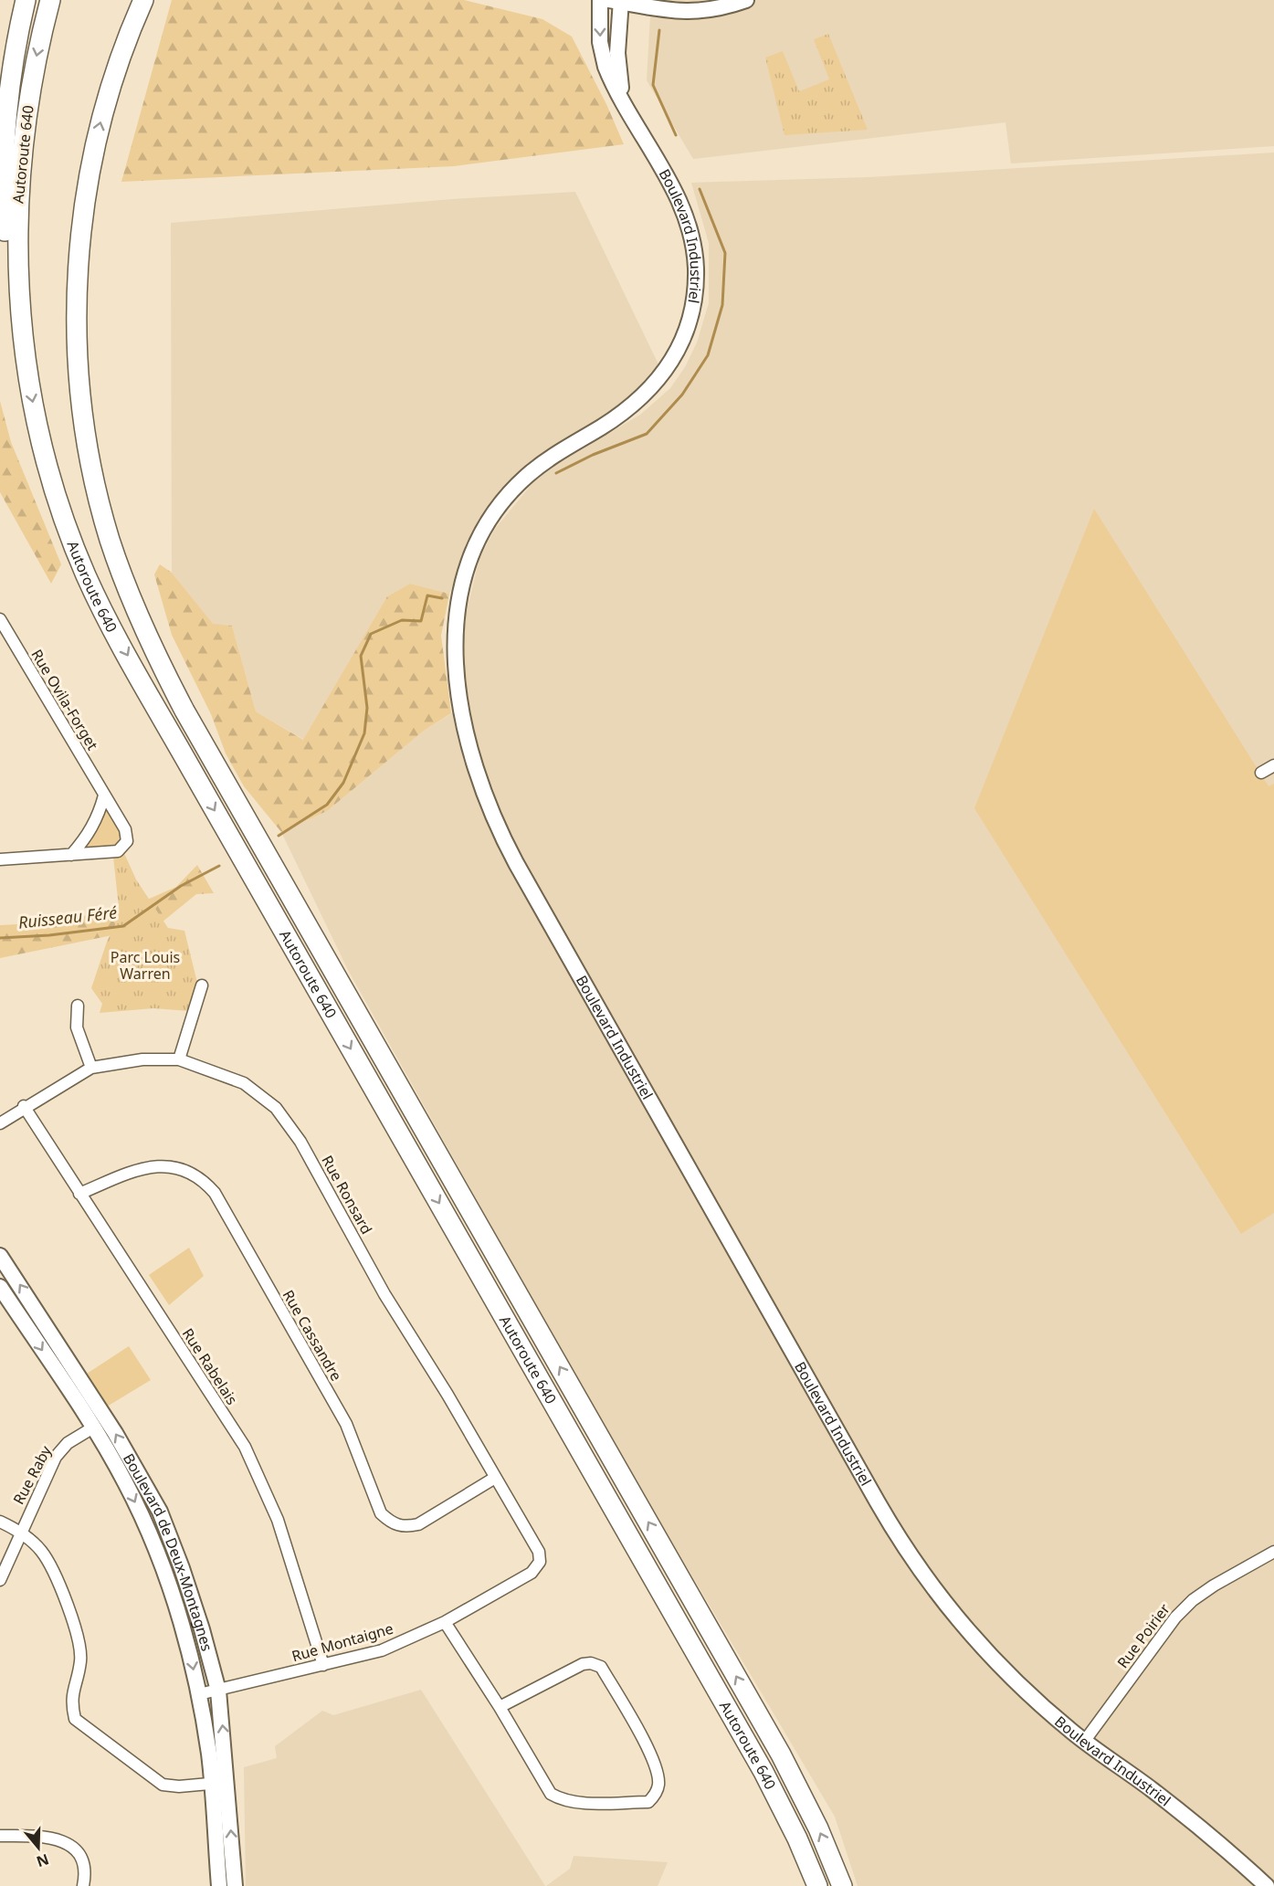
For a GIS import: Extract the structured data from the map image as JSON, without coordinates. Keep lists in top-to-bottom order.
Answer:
{
  "streets": {
    "highway": ["Autoroute 640"],
    "street": [
      "Boulevard Industriel",
      "Rue Ovila-Forget",
      "Rue Ronsard",
      "Rue Cassandre",
      "Rue Rabelais",
      "Rue Raby",
      "Boulevard de Deux-Montagnes",
      "Rue Poirier",
      "Rue Montaigne"
    ]
  },
  "crossings": [
    ["Boulevard Industriel", "Rue Poirier"],
    ["Rue Ronsard", "Rue Cassandre"],
    ["Rue Ronsard", "Rue Rabelais"],
    ["Rue Ronsard", "Rue Montaigne"],
    ["Rue Cassandre", "Rue Rabelais"],
    ["Rue Rabelais", "Rue Montaigne"],
    ["Rue Raby", "Boulevard de Deux-Montagnes"],
    ["Boulevard de Deux-Montagnes", "Rue Montaigne"]
  ],
  "water": ["Ruisseau Féré"],
  "parks": ["Parc Louis Warren"],
  "north": "bottom"
}
